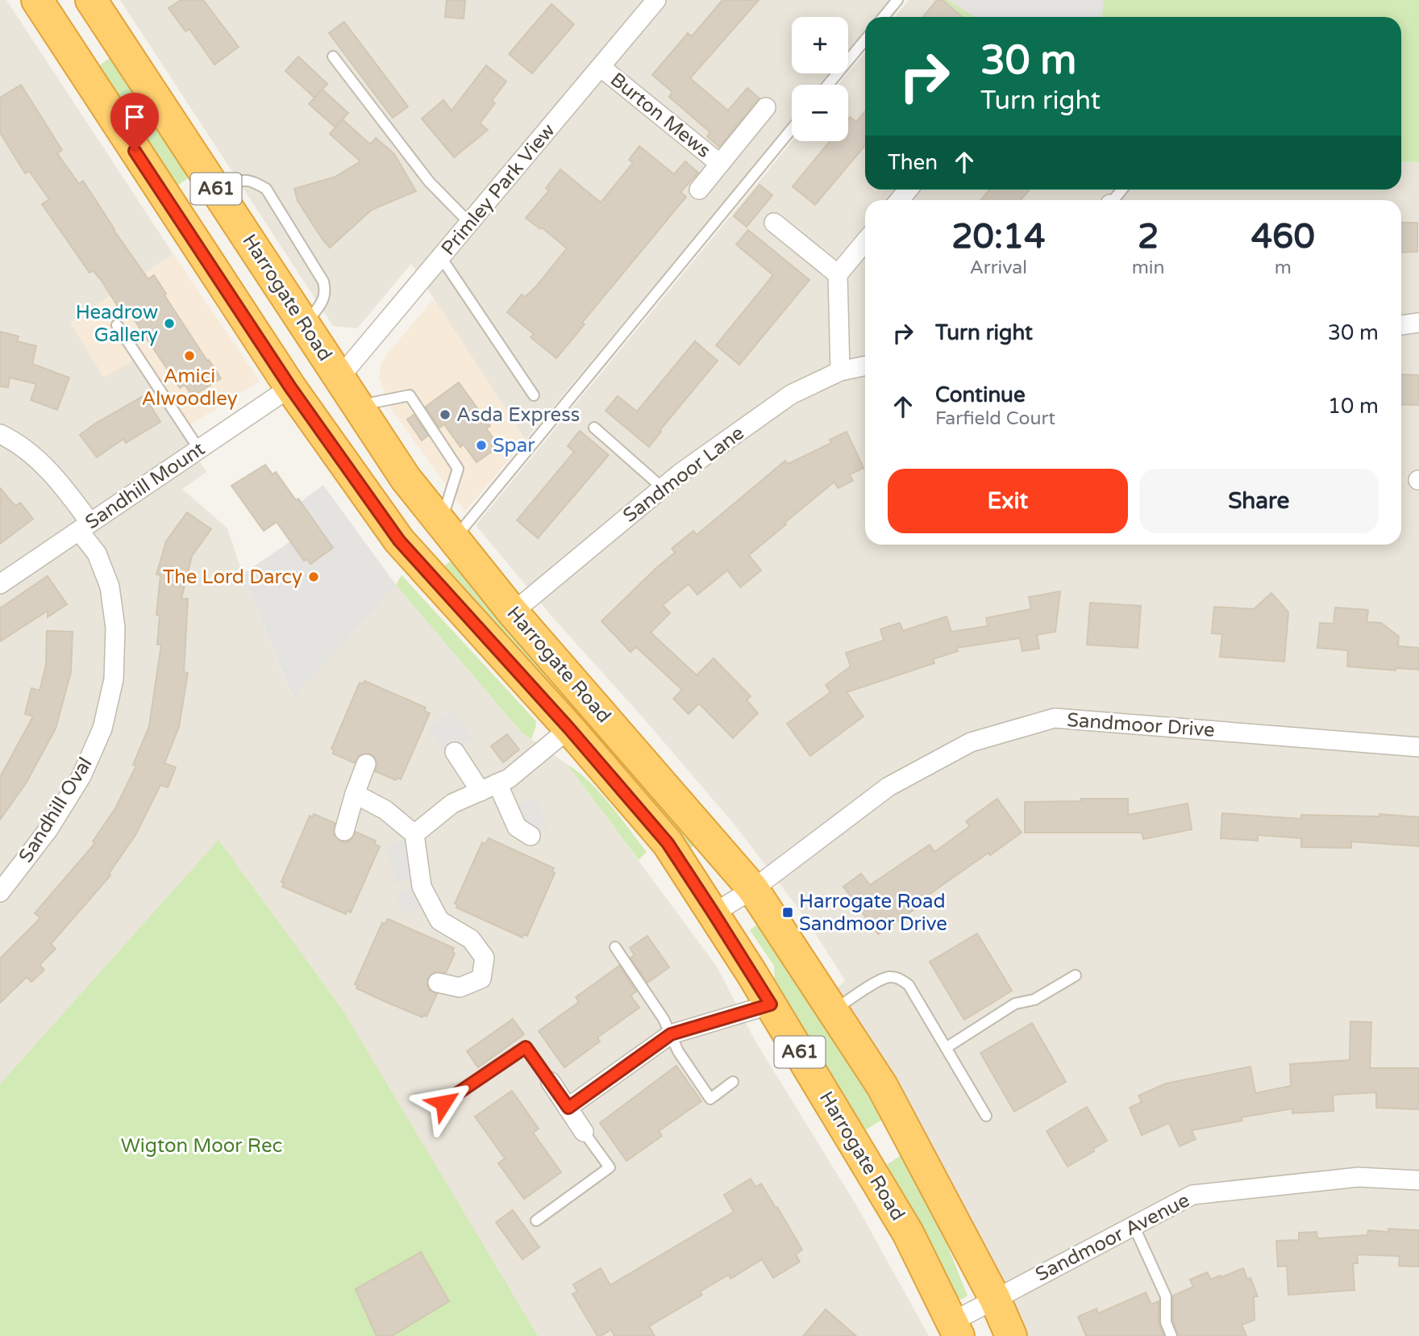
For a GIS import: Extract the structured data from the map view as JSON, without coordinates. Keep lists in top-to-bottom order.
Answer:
{
  "streets": {
    "highway": ["A61", "Harrogate Road"],
    "street": [
      "Burton Mews",
      "Primley Park View",
      "Sandmoor Lane",
      "Sandhill Mount",
      "Sandmoor Drive",
      "Sandhill Oval",
      "Sandmoor Avenue"
    ]
  },
  "crossings": [
    ["Burton Mews", "Primley Park View"],
    ["Primley Park View", "Harrogate Road"],
    ["Harrogate Road", "Sandmoor Lane"],
    ["Harrogate Road", "Sandhill Mount"],
    ["Harrogate Road", "Sandmoor Drive"],
    ["Harrogate Road", "Sandmoor Avenue"],
    ["Sandhill Mount", "Sandhill Oval"]
  ],
  "parks": ["Wigton Moor Rec"],
  "places": {
    "other": [
      "Headrow Gallery",
      "Amici Alwoodley",
      "Asda Express",
      "Spar",
      "The Lord Darcy"
    ],
    "transit": ["Harrogate Road Sandmoor Drive"]
  },
  "page": {
    "map_buttons": ["+", "−"],
    "turn": ["30 m", "Turn right"],
    "then": "Then",
    "eta": [
      "20:14",
      "Arrival",
      "2",
      "min",
      "460",
      "m"
    ],
    "list": [
      {
        "name": "Turn right",
        "value": "30 m"
      },
      {
        "name": "Continue",
        "note": "Farfield Court",
        "value": "10 m"
      }
    ],
    "buttons": ["Exit", "Share"]
  }
}
